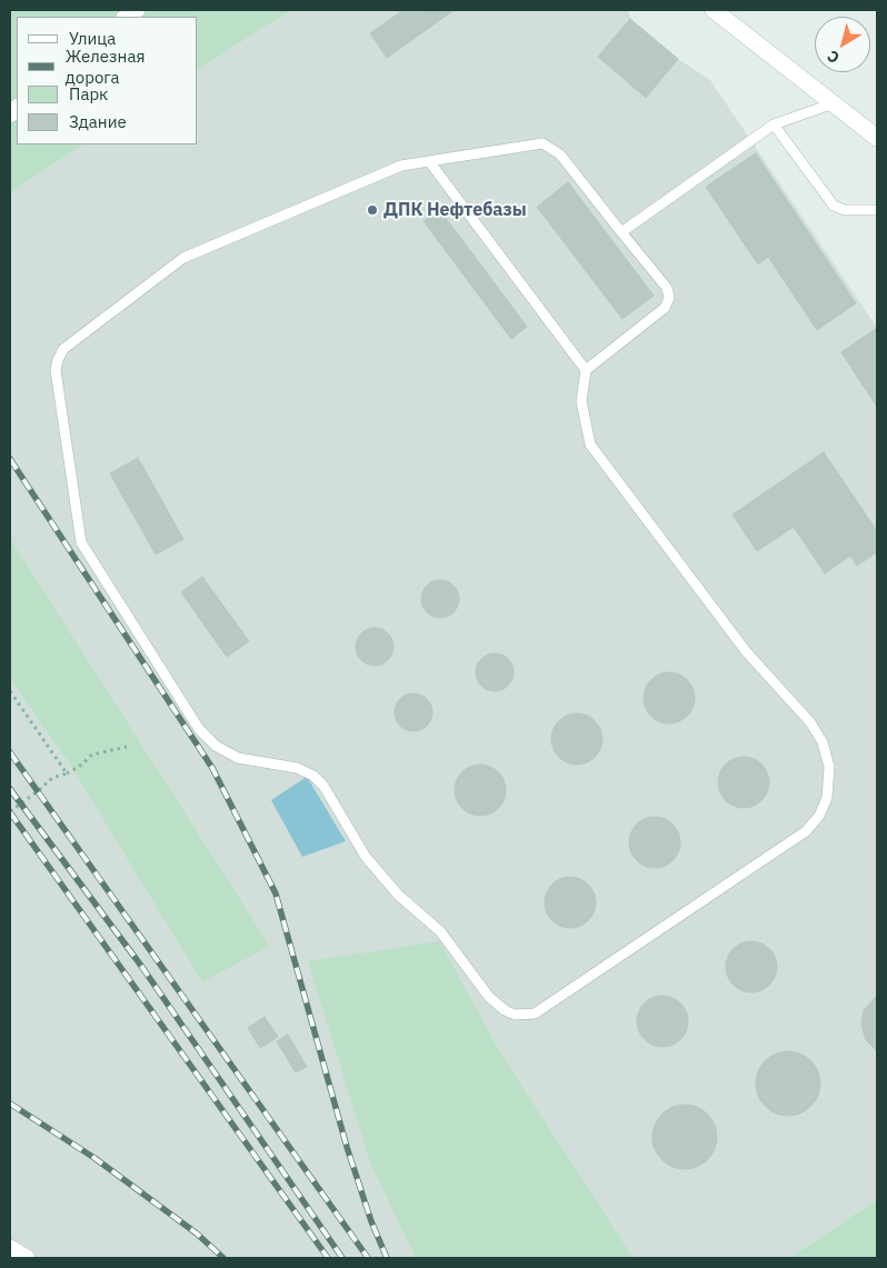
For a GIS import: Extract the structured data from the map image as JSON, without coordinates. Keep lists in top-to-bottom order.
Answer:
{
  "places": ["ДПК Нефтебазы"],
  "legend": [
    "Улица",
    "Железная дорога",
    "Парк",
    "Здание"
  ],
  "north": "bottom left"
}
